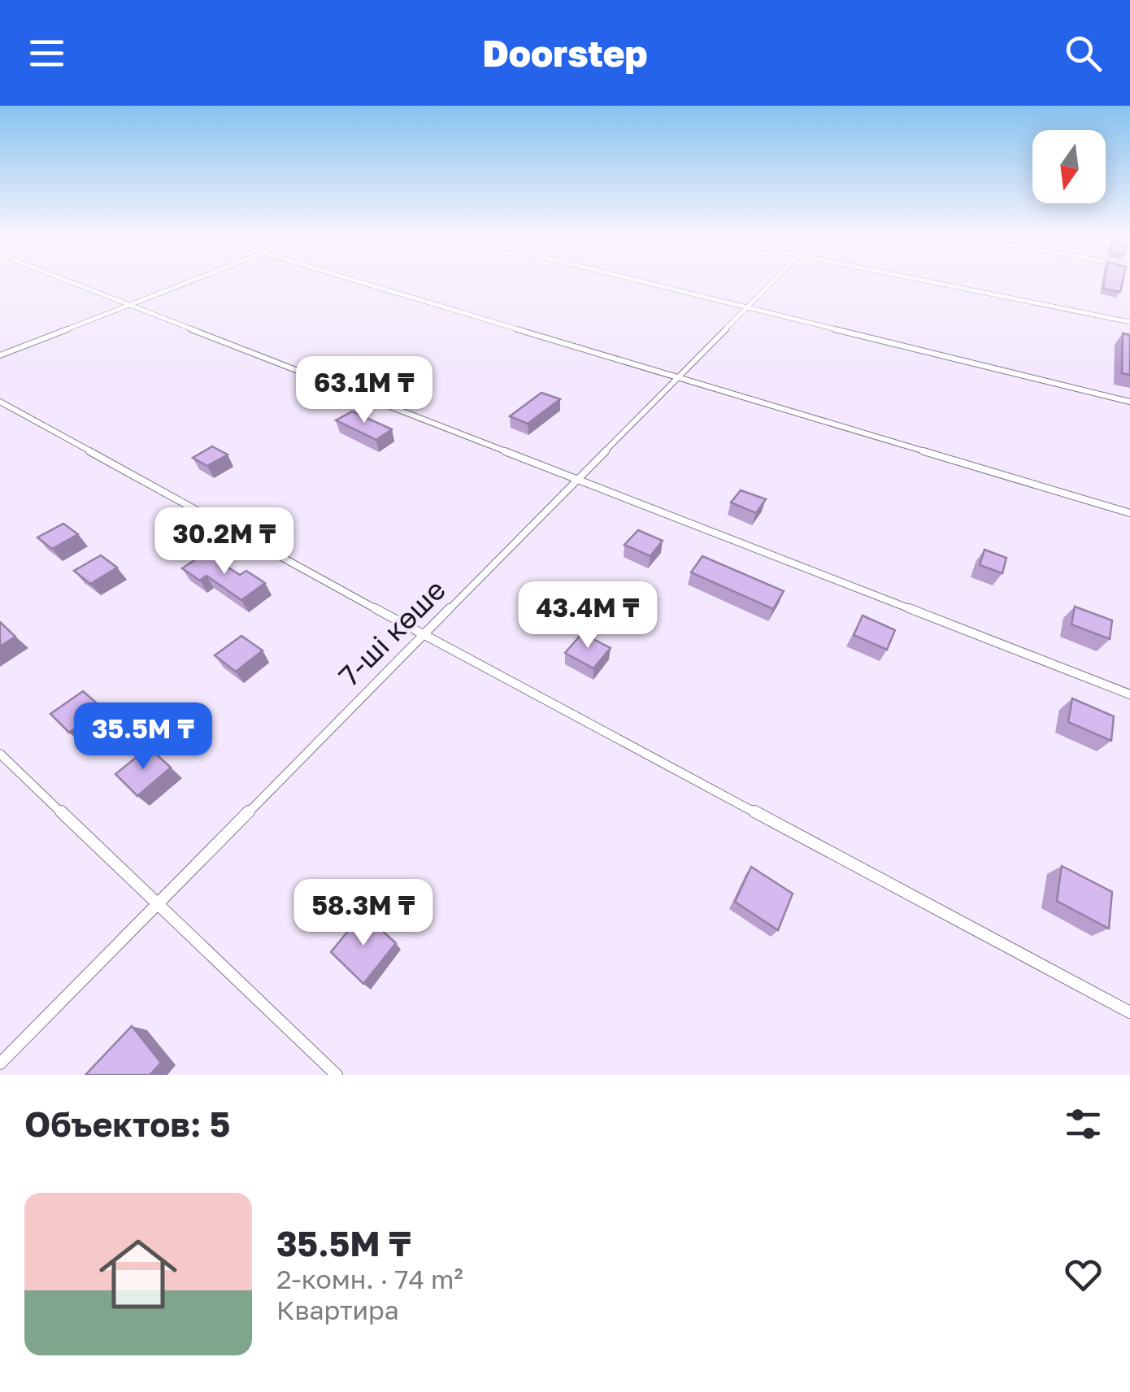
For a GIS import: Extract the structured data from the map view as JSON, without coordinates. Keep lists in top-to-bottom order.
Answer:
{
  "streets": {
    "lane": ["7-ші көше"]
  },
  "north": "bottom",
  "page": {
    "header": "Doorstep",
    "price": [
      "63.1M ₸",
      "30.2M ₸",
      "43.4M ₸",
      "35.5M ₸",
      "58.3M ₸"
    ],
    "heading": "Объектов: 5",
    "list": [
      {
        "name": "35.5M ₸",
        "note": "2-комн. · 74 m² · Квартира"
      }
    ]
  }
}
